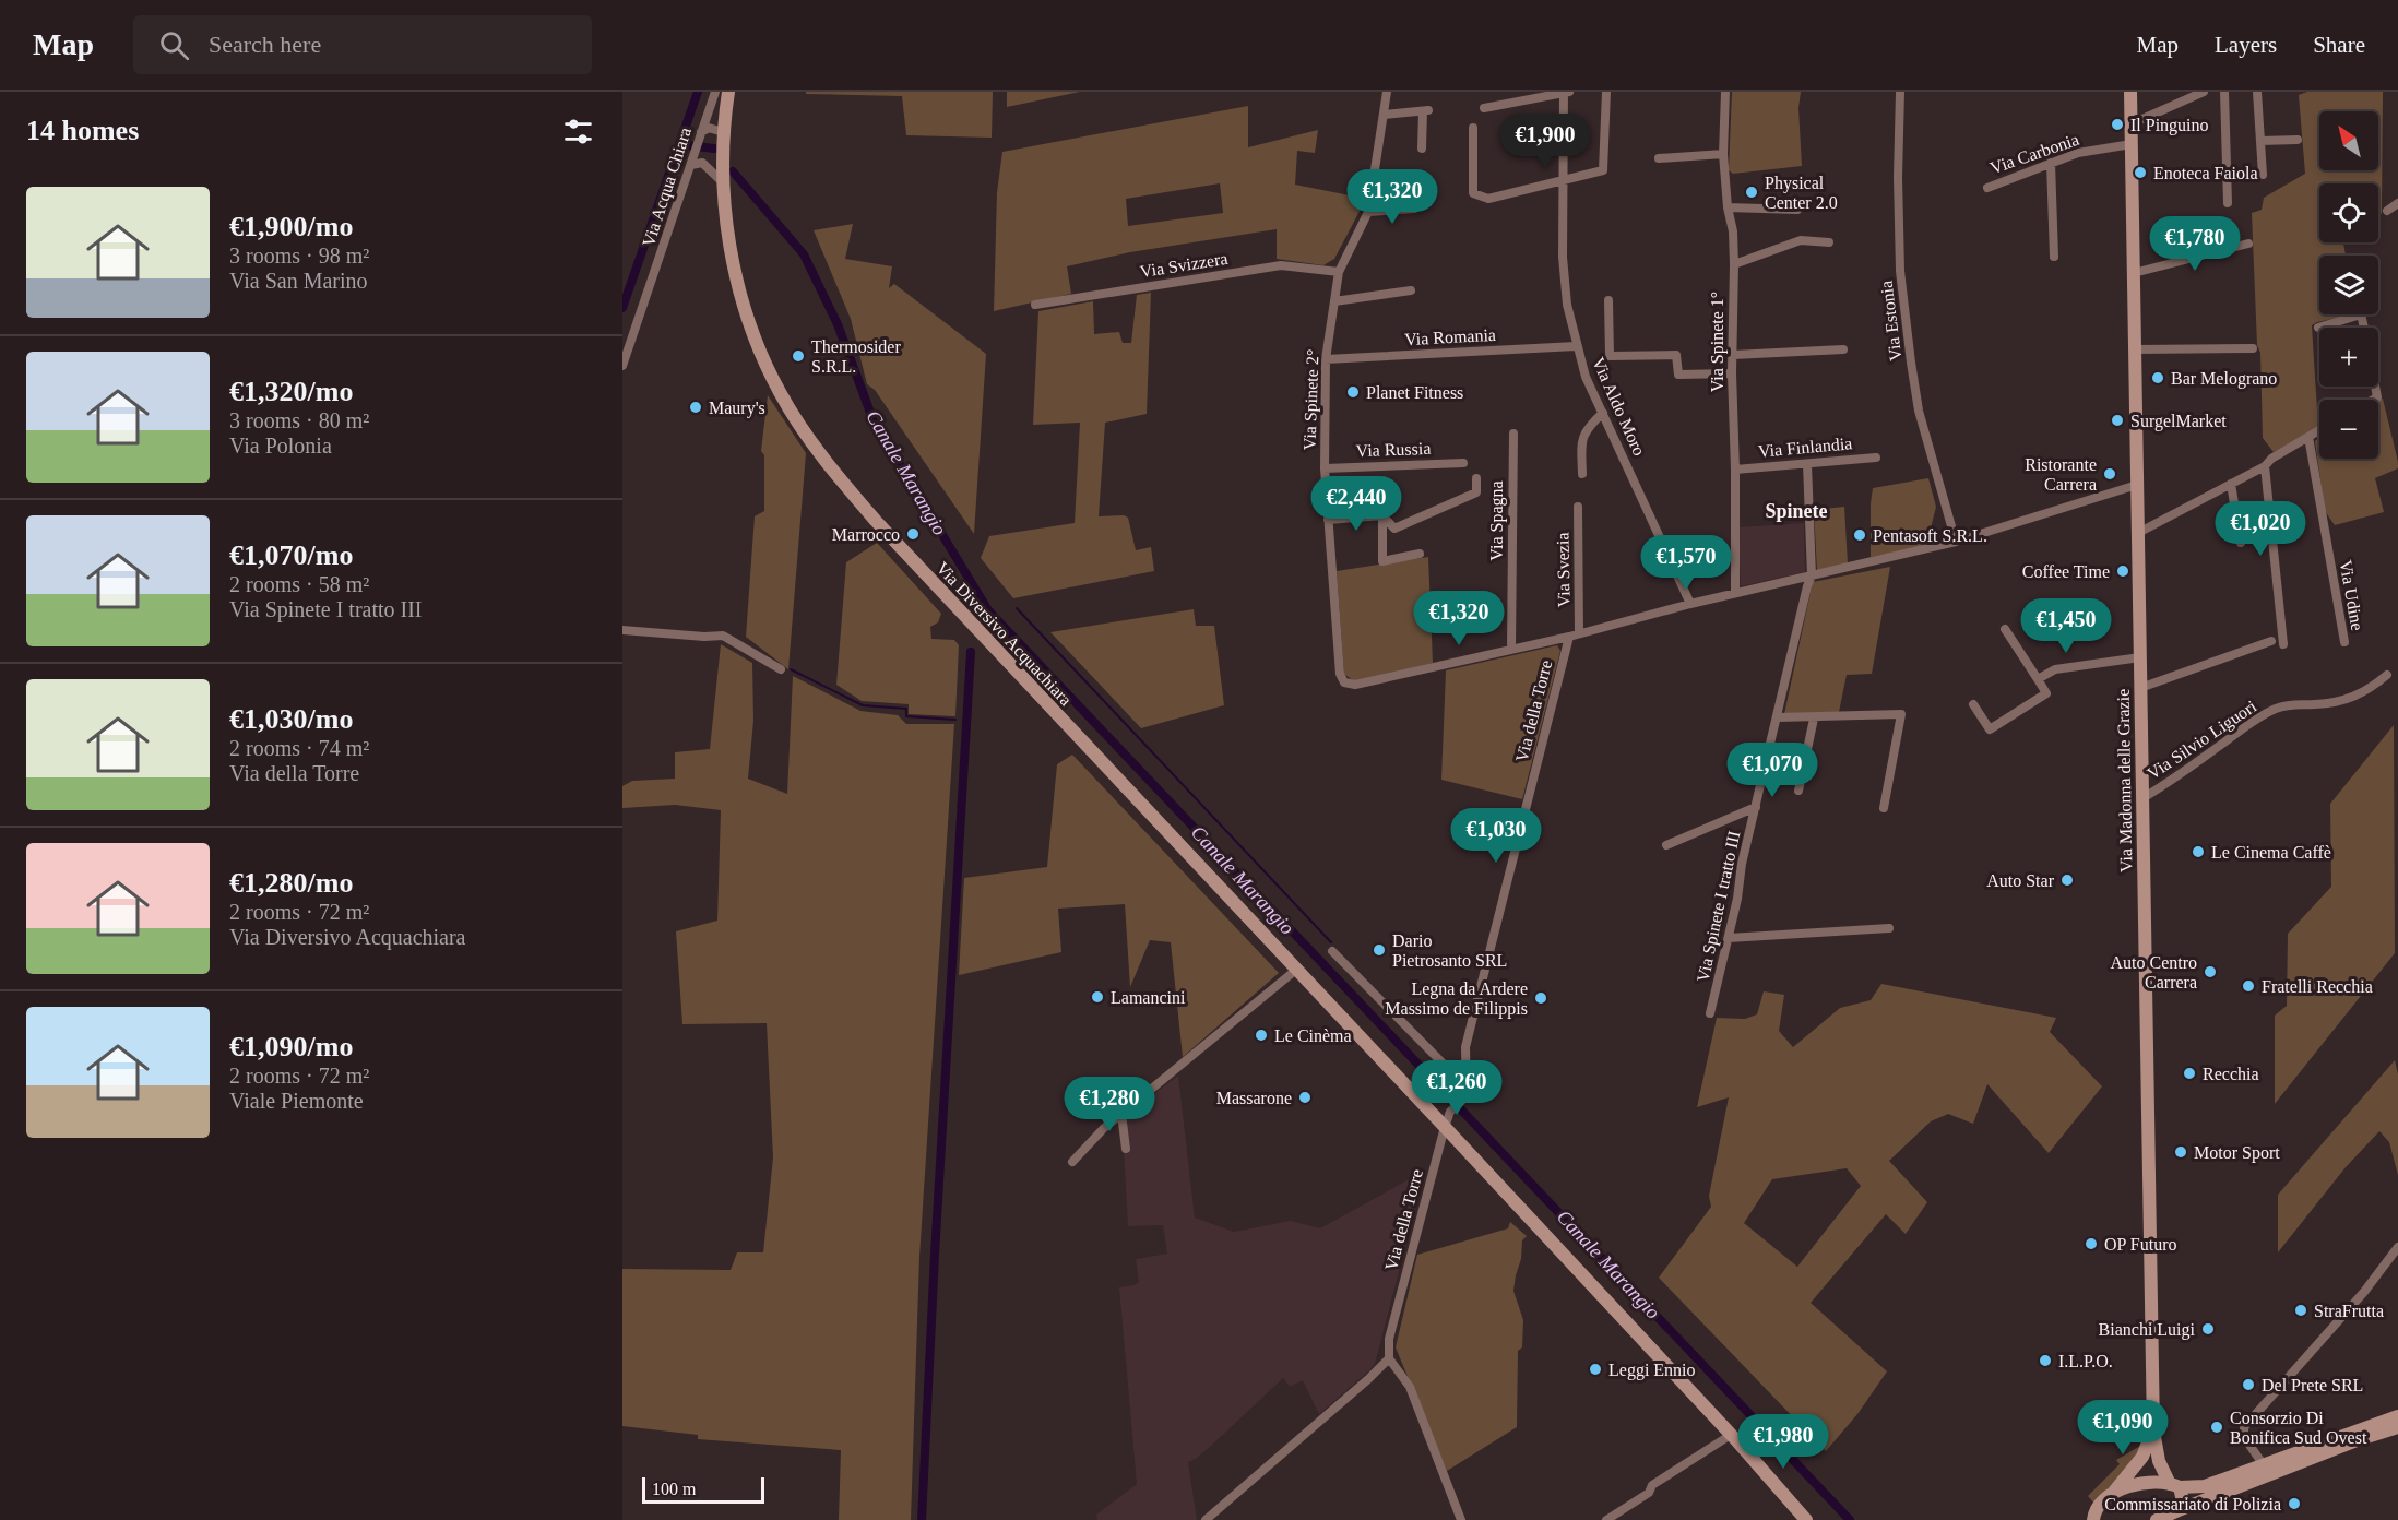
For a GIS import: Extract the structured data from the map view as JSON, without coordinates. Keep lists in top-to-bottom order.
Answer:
{
  "streets": {
    "street": [
      "Via Carbonia",
      "Via Acqua Chiara",
      "Via Svizzera",
      "Via Estonia",
      "Via Romania",
      "Via Spinete 1°",
      "Via Spinete 2°",
      "Via Aldo Moro",
      "Via Finlandia",
      "Via Russia",
      "Via Spagna",
      "Via Svezia",
      "Via Udine",
      "Via Diversivo Acquachiara",
      "Via della Torre",
      "Via Silvio Liguori",
      "Via Madonna delle Grazie",
      "Via Spinete I tratto III"
    ]
  },
  "crossings": [
    ["Via Carbonia", "Via Madonna delle Grazie"],
    ["Via Svizzera", "Via Spinete 2°"],
    ["Via Romania", "Via Spinete 2°"],
    ["Via Romania", "Via Aldo Moro"],
    ["Via Spinete 1°", "Via Finlandia"],
    ["Via Spinete 2°", "Via Russia"],
    ["Via Spinete 2°", "Via Spagna"],
    ["Via Spinete 2°", "Via della Torre"],
    ["Via Finlandia", "Via Spinete I tratto III"],
    ["Via Diversivo Acquachiara", "Via della Torre"],
    ["Via Silvio Liguori", "Via Madonna delle Grazie"]
  ],
  "districts": ["Spinete"],
  "water": ["Canale Marangio"],
  "places": [
    "Il Pinguino",
    "Enoteca Faiola",
    "Physical Center 2.0",
    "Thermosider S.R.L.",
    "Bar Melograno",
    "Planet Fitness",
    "Maury's",
    "SurgelMarket",
    "Ristorante Carrera",
    "Marrocco",
    "Pentasoft S.R.L.",
    "Coffee Time",
    "Le Cinema Caffè",
    "Auto Star",
    "Dario Pietrosanto SRL",
    "Auto Centro Carrera",
    "Fratelli Recchia",
    "Lamancini",
    "Legna da Ardere Massimo de Filippis",
    "Le Cinèma",
    "Recchia",
    "Massarone",
    "Motor Sport",
    "OP Futuro",
    "StraFrutta",
    "Bianchi Luigi",
    "I.L.P.O.",
    "Leggi Ennio",
    "Del Prete SRL",
    "Consorzio Di Bonifica Sud Ovest",
    "Commissariato di Polizia"
  ],
  "scale_bar": "100 m",
  "north": "top left",
  "page": {
    "header": "Map",
    "search": "Search here",
    "nav": ["Map", "Layers", "Share"],
    "heading": "14 homes",
    "map_buttons": ["+", "−"],
    "price": [
      "€1,900",
      "€1,320",
      "€1,780",
      "€2,440",
      "€1,020",
      "€1,570",
      "€1,320",
      "€1,450",
      "€1,070",
      "€1,030",
      "€1,260",
      "€1,280",
      "€1,090",
      "€1,980"
    ],
    "list": [
      {
        "name": "€1,900/mo",
        "note": "3 rooms · 98 m² · Via San Marino"
      },
      {
        "name": "€1,320/mo",
        "note": "3 rooms · 80 m² · Via Polonia"
      },
      {
        "name": "€1,070/mo",
        "note": "2 rooms · 58 m² · Via Spinete I tratto III"
      },
      {
        "name": "€1,030/mo",
        "note": "2 rooms · 74 m² · Via della Torre"
      },
      {
        "name": "€1,280/mo",
        "note": "2 rooms · 72 m² · Via Diversivo Acquachiara"
      },
      {
        "name": "€1,090/mo",
        "note": "2 rooms · 72 m² · Viale Piemonte"
      }
    ],
    "scale": "100 m"
  }
}
